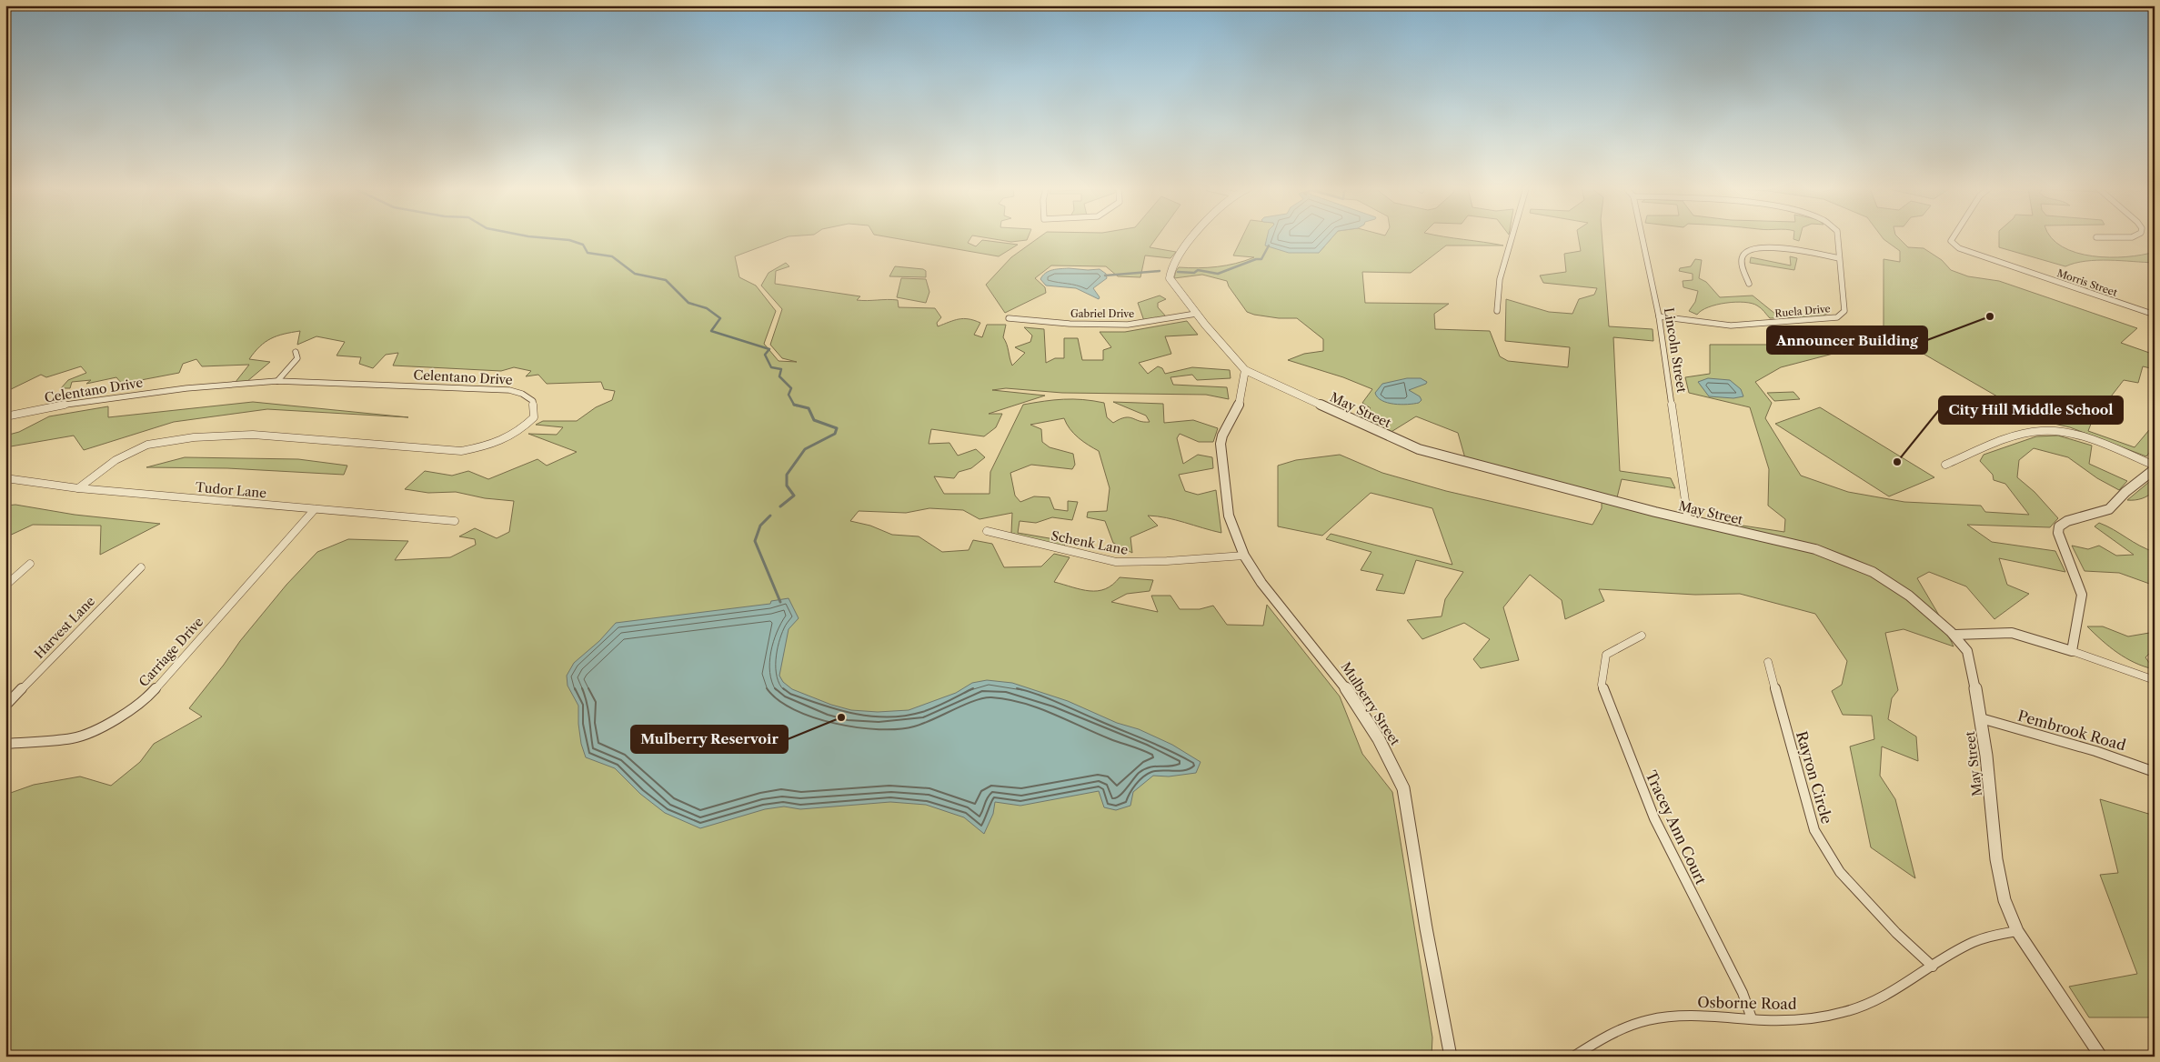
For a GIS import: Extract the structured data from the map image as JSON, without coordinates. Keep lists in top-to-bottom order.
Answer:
{
  "streets": {
    "street": [
      "Morris Street",
      "Ruela Drive",
      "Gabriel Drive",
      "Lincoln Street",
      "Celentano Drive",
      "May Street",
      "Tudor Lane",
      "Schenk Lane",
      "Harvest Lane",
      "Carriage Drive",
      "Mulberry Street",
      "Pembrook Road",
      "Rayron Circle",
      "Tracey Ann Court",
      "Osborne Road"
    ]
  },
  "crossings": [
    ["Ruela Drive", "Lincoln Street"],
    ["Gabriel Drive", "May Street"],
    ["Lincoln Street", "May Street"],
    ["Celentano Drive", "Tudor Lane"],
    ["May Street", "Mulberry Street"],
    ["May Street", "Pembrook Road"],
    ["May Street", "Osborne Road"],
    ["Tudor Lane", "Carriage Drive"],
    ["Schenk Lane", "Mulberry Street"],
    ["Rayron Circle", "Osborne Road"],
    ["Tracey Ann Court", "Osborne Road"]
  ],
  "places": ["Announcer Building", "City Hill Middle School", "Mulberry Reservoir"]
}
